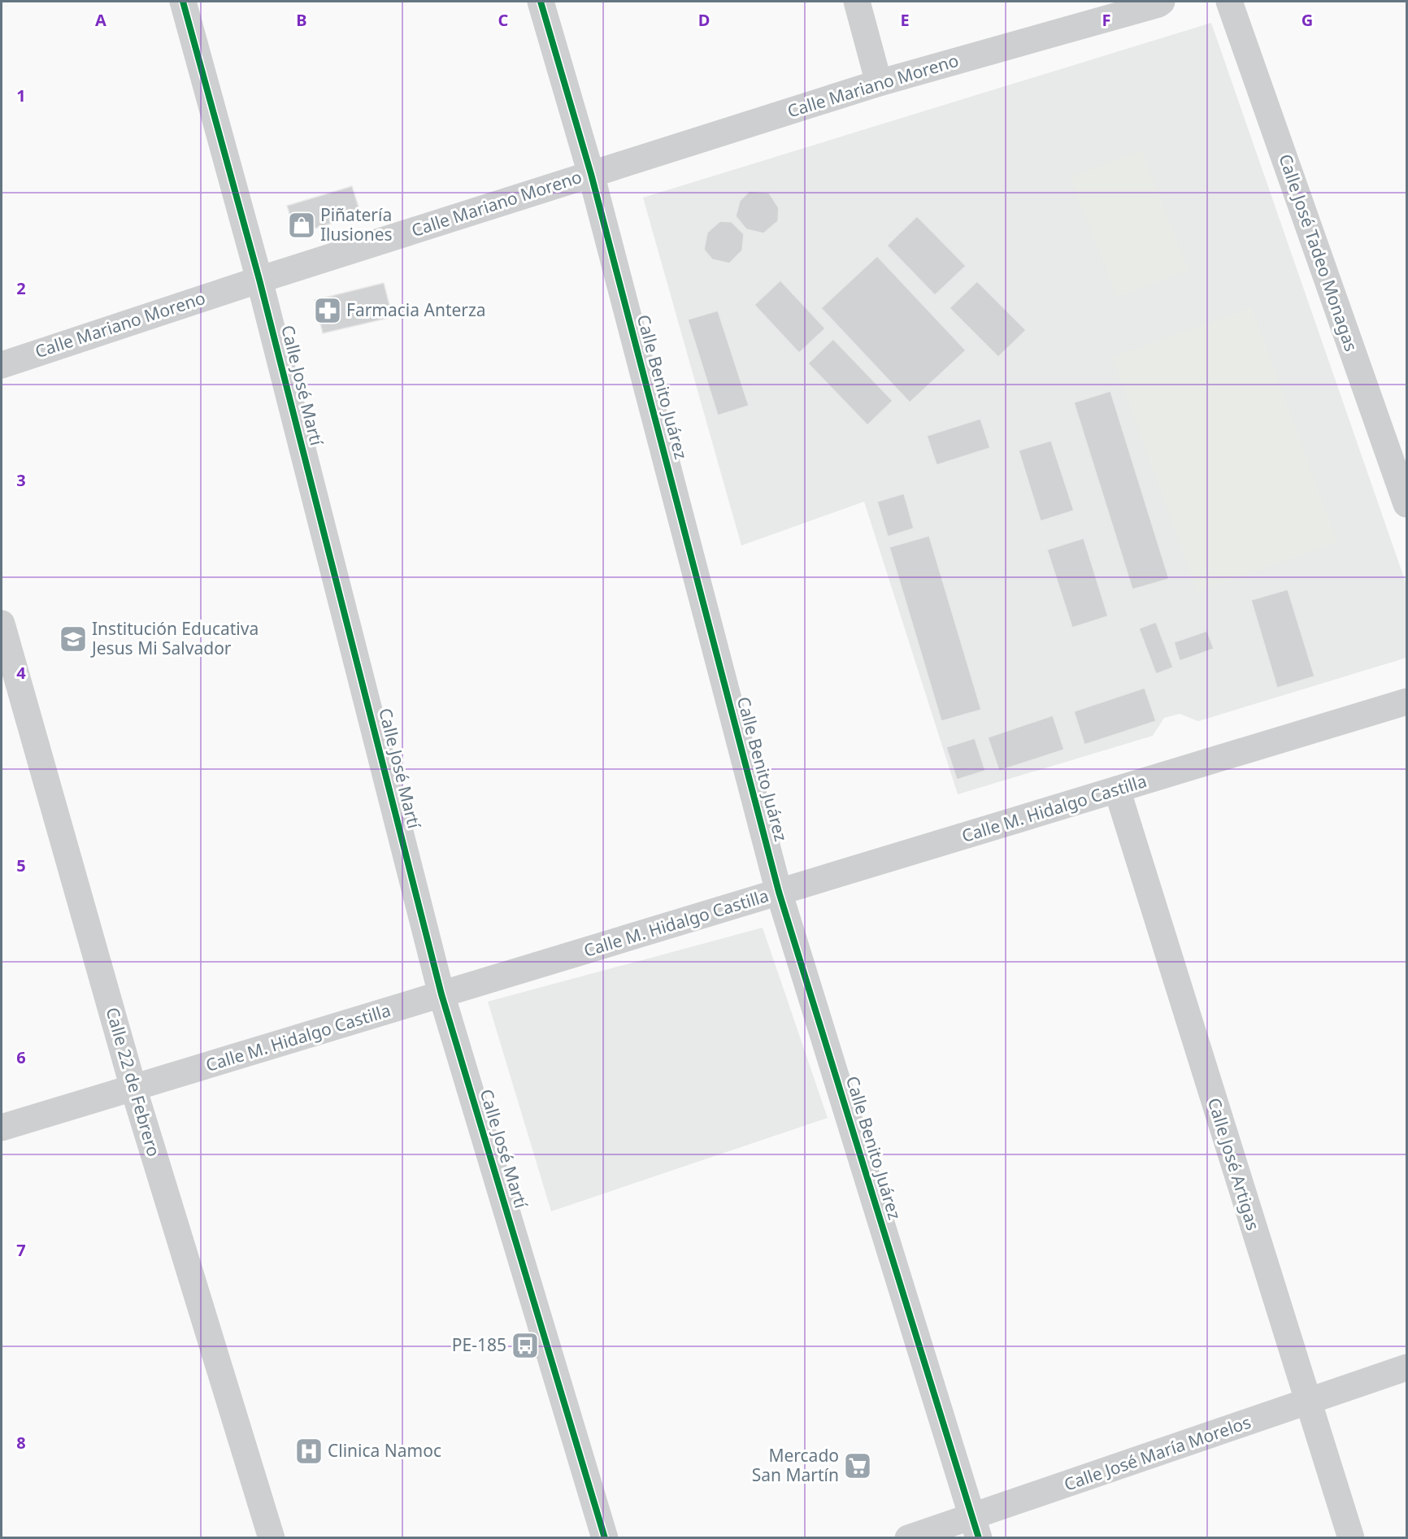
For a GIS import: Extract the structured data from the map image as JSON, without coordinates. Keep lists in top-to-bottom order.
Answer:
{
  "streets": {
    "street": [
      "Calle Mariano Moreno",
      "Calle José Tadeo Monagas",
      "Calle José Martí",
      "Calle Benito Juárez",
      "Calle M. Hidalgo Castilla",
      "Calle 22 de Febrero",
      "Calle José Artigas",
      "Calle José María Morelos"
    ]
  },
  "crossings": [
    ["Calle Mariano Moreno", "Calle José Martí"],
    ["Calle Mariano Moreno", "Calle Benito Juárez"],
    ["Calle José Martí", "Calle M. Hidalgo Castilla"],
    ["Calle Benito Juárez", "Calle M. Hidalgo Castilla"],
    ["Calle Benito Juárez", "Calle José María Morelos"],
    ["Calle M. Hidalgo Castilla", "Calle 22 de Febrero"],
    ["Calle M. Hidalgo Castilla", "Calle José Artigas"],
    ["Calle José Artigas", "Calle José María Morelos"]
  ],
  "places": {
    "shop": ["Piñatería Ilusiones"],
    "pharmacy": ["Farmacia Anterza"],
    "school or university": ["Institución Educativa Jesus Mi Salvador"],
    "bus stop": ["PE-185"],
    "hospital": ["Clinica Namoc"],
    "supermarket": ["Mercado San Martín"]
  },
  "grid": {
    "columns": [
      "A",
      "B",
      "C",
      "D",
      "E",
      "F",
      "G"
    ],
    "rows": [
      "1",
      "2",
      "3",
      "4",
      "5",
      "6",
      "7",
      "8"
    ]
  }
}
